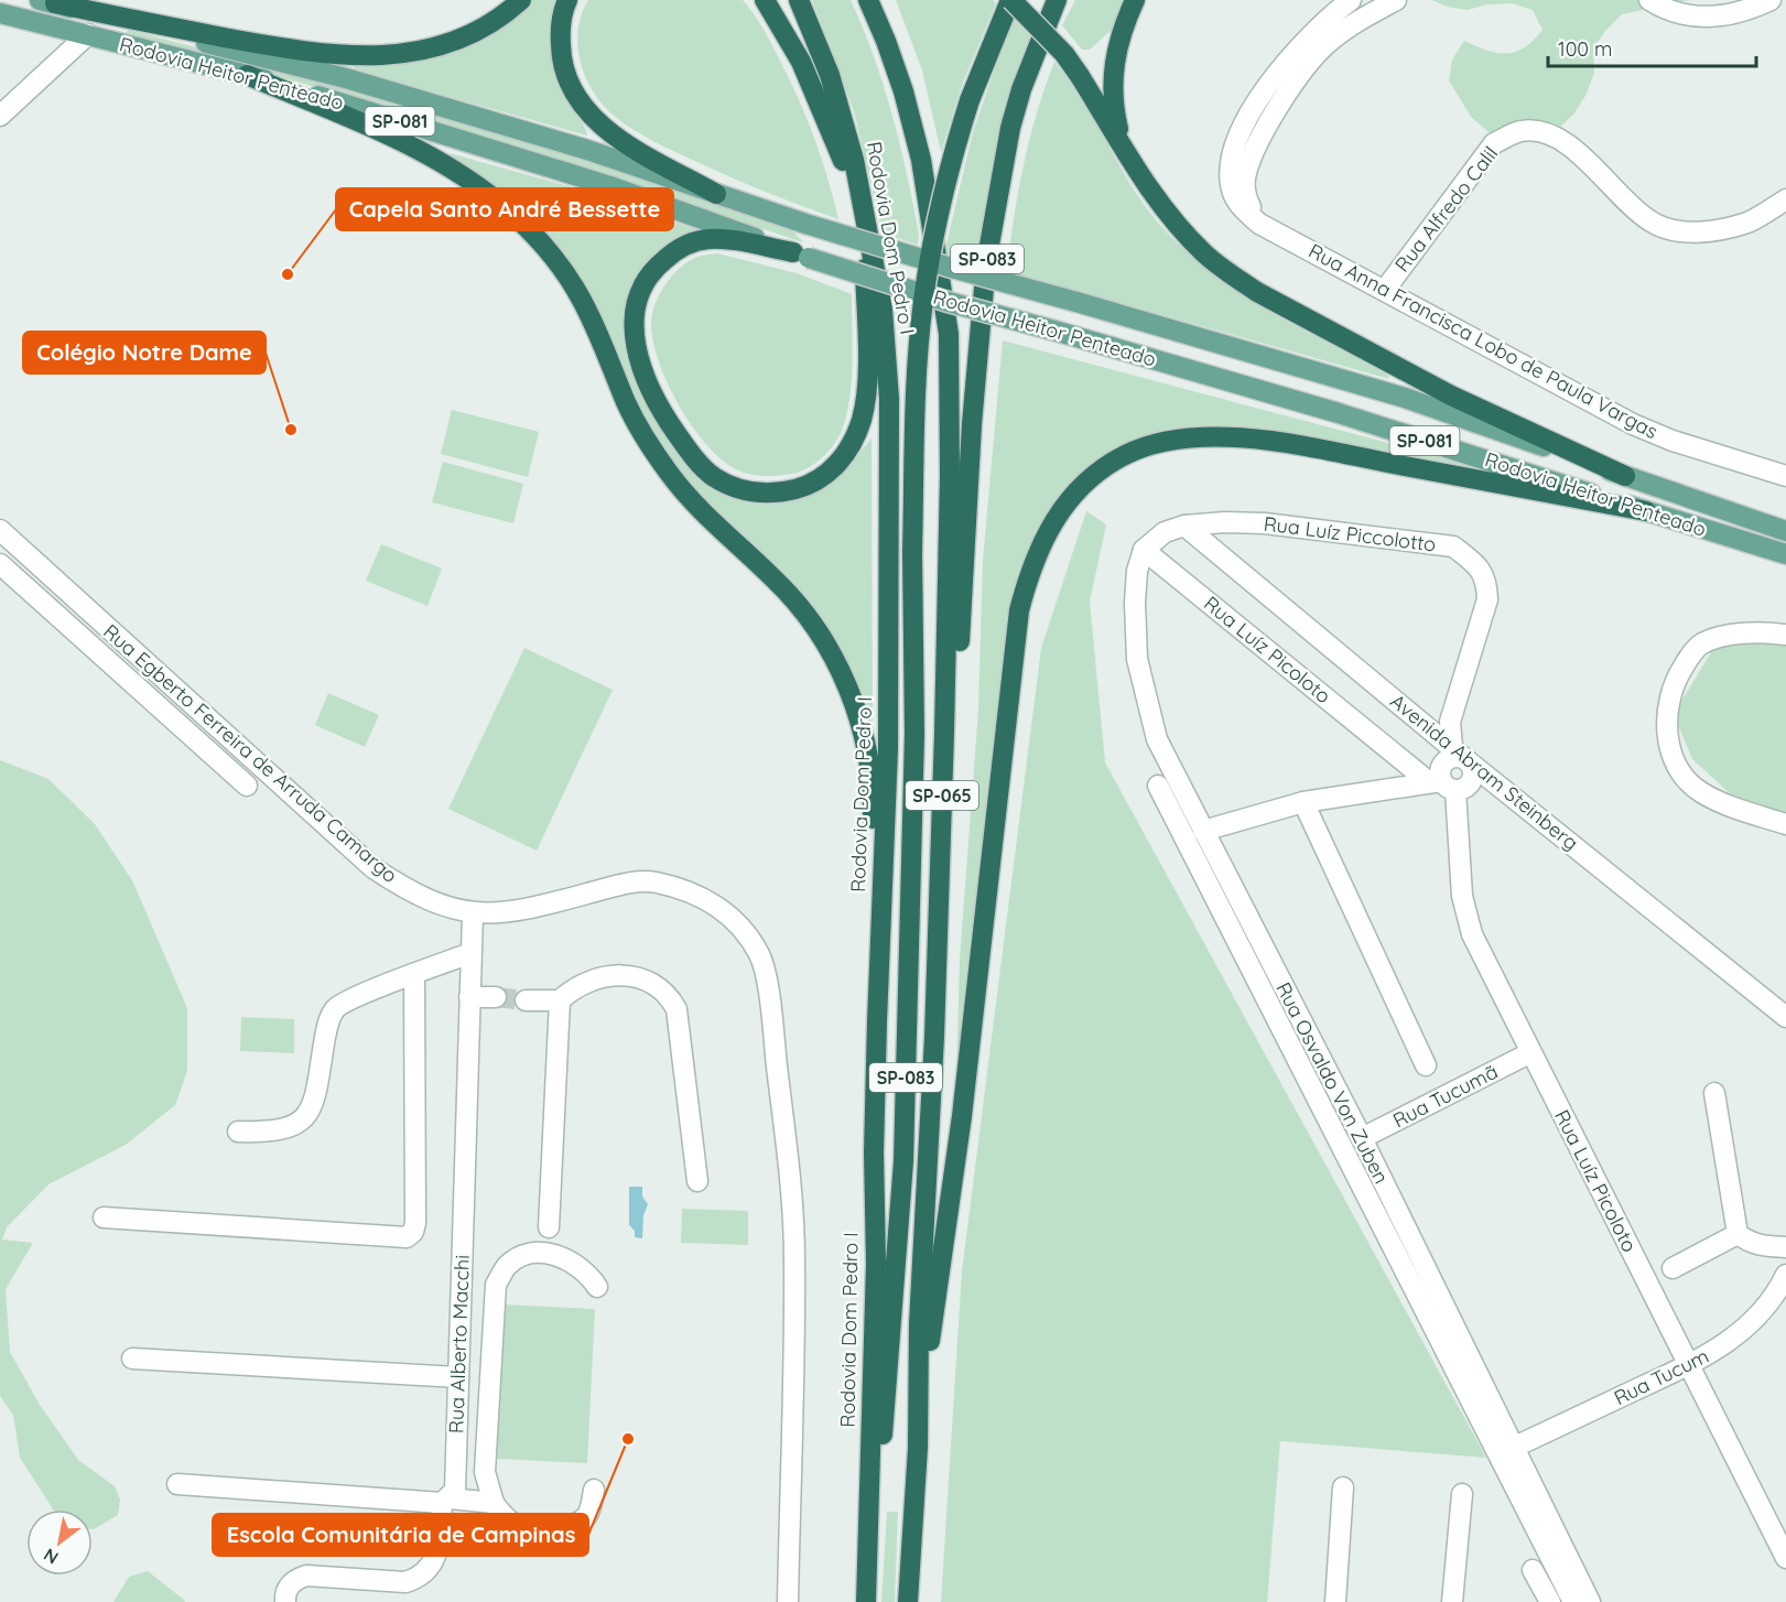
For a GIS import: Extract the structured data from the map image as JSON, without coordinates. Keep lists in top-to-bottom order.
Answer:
{
  "streets": {
    "highway": ["Rodovia Dom Pedro I", "SP-083", "SP-065"],
    "main road": ["Rodovia Heitor Penteado", "SP-081"],
    "street": [
      "Rua Alfredo Calil",
      "Rua Anna Francisca Lobo de Paula Vargas",
      "Rua Luíz Piccolotto",
      "Rua Luíz Picoloto",
      "Rua Egberto Ferreira de Arruda Camargo",
      "Avenida Abram Steinberg",
      "Rua Osvaldo Von Zuben",
      "Rua Tucumã",
      "Rua Alberto Macchi",
      "Rua Tucum"
    ]
  },
  "crossings": [
    ["Rua Alfredo Calil", "Rua Anna Francisca Lobo de Paula Vargas"],
    ["Rodovia Dom Pedro I", "SP-083"],
    ["Rua Luíz Piccolotto", "Rua Luíz Picoloto"],
    ["Rua Luíz Piccolotto", "Avenida Abram Steinberg"],
    ["Rua Luíz Picoloto", "Rua Osvaldo Von Zuben"],
    ["Rua Luíz Picoloto", "Rua Tucumã"],
    ["Rua Luíz Picoloto", "Rua Tucum"],
    ["Rua Egberto Ferreira de Arruda Camargo", "Rua Alberto Macchi"],
    ["Rua Osvaldo Von Zuben", "Rua Tucumã"],
    ["Rua Osvaldo Von Zuben", "Rua Tucum"]
  ],
  "places": ["Capela Santo André Bessette", "Colégio Notre Dame", "Escola Comunitária de Campinas"],
  "scale_bar": "100 m",
  "north": "bottom left"
}
